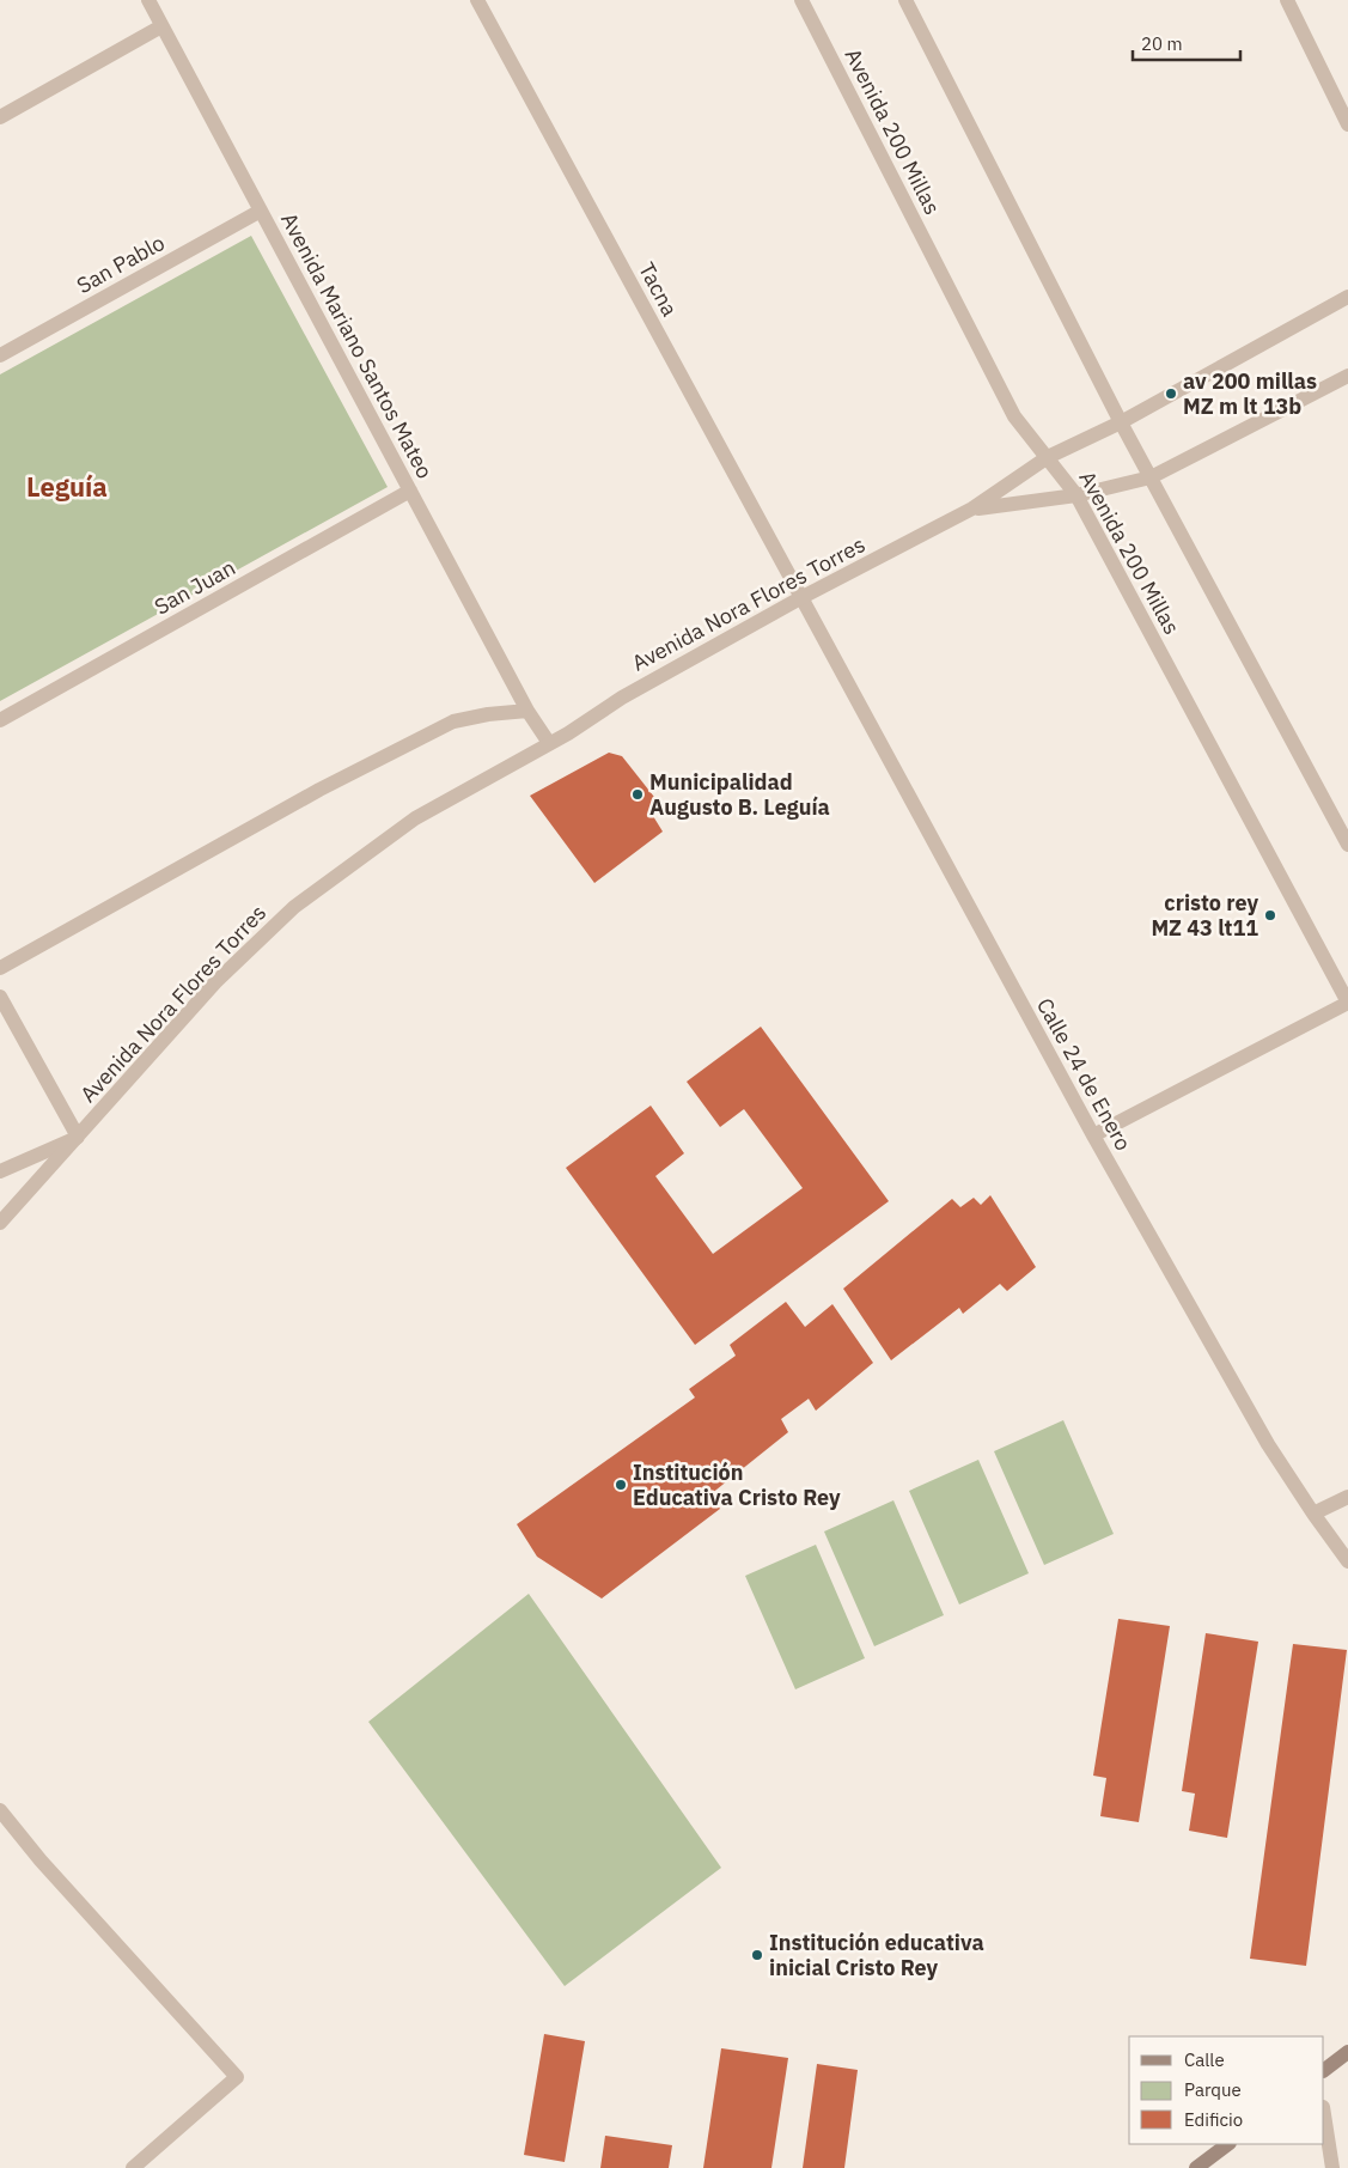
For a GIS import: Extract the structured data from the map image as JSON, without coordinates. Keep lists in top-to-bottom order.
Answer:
{
  "streets": {
    "street": [
      "Avenida 200 Millas",
      "San Pablo",
      "Tacna",
      "Avenida Mariano Santos Mateo",
      "San Juan",
      "Avenida Nora Flores Torres",
      "Calle 24 de Enero"
    ]
  },
  "crossings": [
    ["Avenida 200 Millas", "Avenida Nora Flores Torres"],
    ["San Pablo", "Avenida Mariano Santos Mateo"],
    ["Tacna", "Avenida Nora Flores Torres"],
    ["Tacna", "Calle 24 de Enero"],
    ["Avenida Mariano Santos Mateo", "San Juan"],
    ["Avenida Nora Flores Torres", "Calle 24 de Enero"]
  ],
  "districts": ["Leguía"],
  "places": [
    "av 200 millas MZ m lt 13b",
    "Municipalidad Augusto B. Leguía",
    "cristo rey MZ 43 lt11",
    "Institución Educativa Cristo Rey",
    "Institución educativa inicial Cristo Rey"
  ],
  "legend": ["Calle", "Parque", "Edificio"],
  "scale_bar": "20 m"
}
